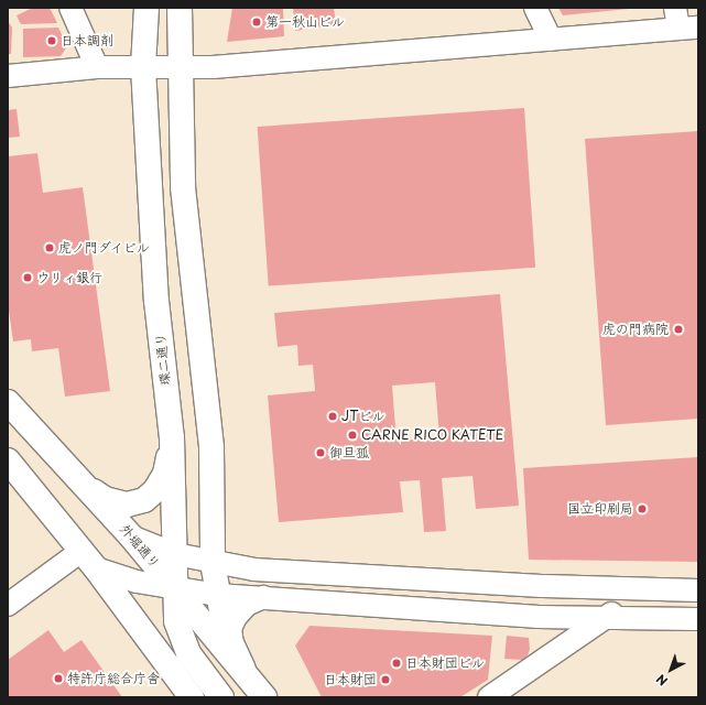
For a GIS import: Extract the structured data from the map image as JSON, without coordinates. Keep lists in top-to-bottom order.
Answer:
{
  "streets": {
    "main road": ["環二通り", "外堀通り"]
  },
  "crossings": [
    ["環二通り", "外堀通り"]
  ],
  "places": [
    "第一秋山ビル",
    "日本調剤",
    "虎ノ門ダイビル",
    "ウリィ銀行",
    "虎の門病院",
    "JTビル",
    "CARNE RICO KATETE",
    "御旦孤",
    "国立印刷局",
    "日本財団ビル",
    "特許庁総合庁舎",
    "日本財団"
  ],
  "north": "bottom left"
}
